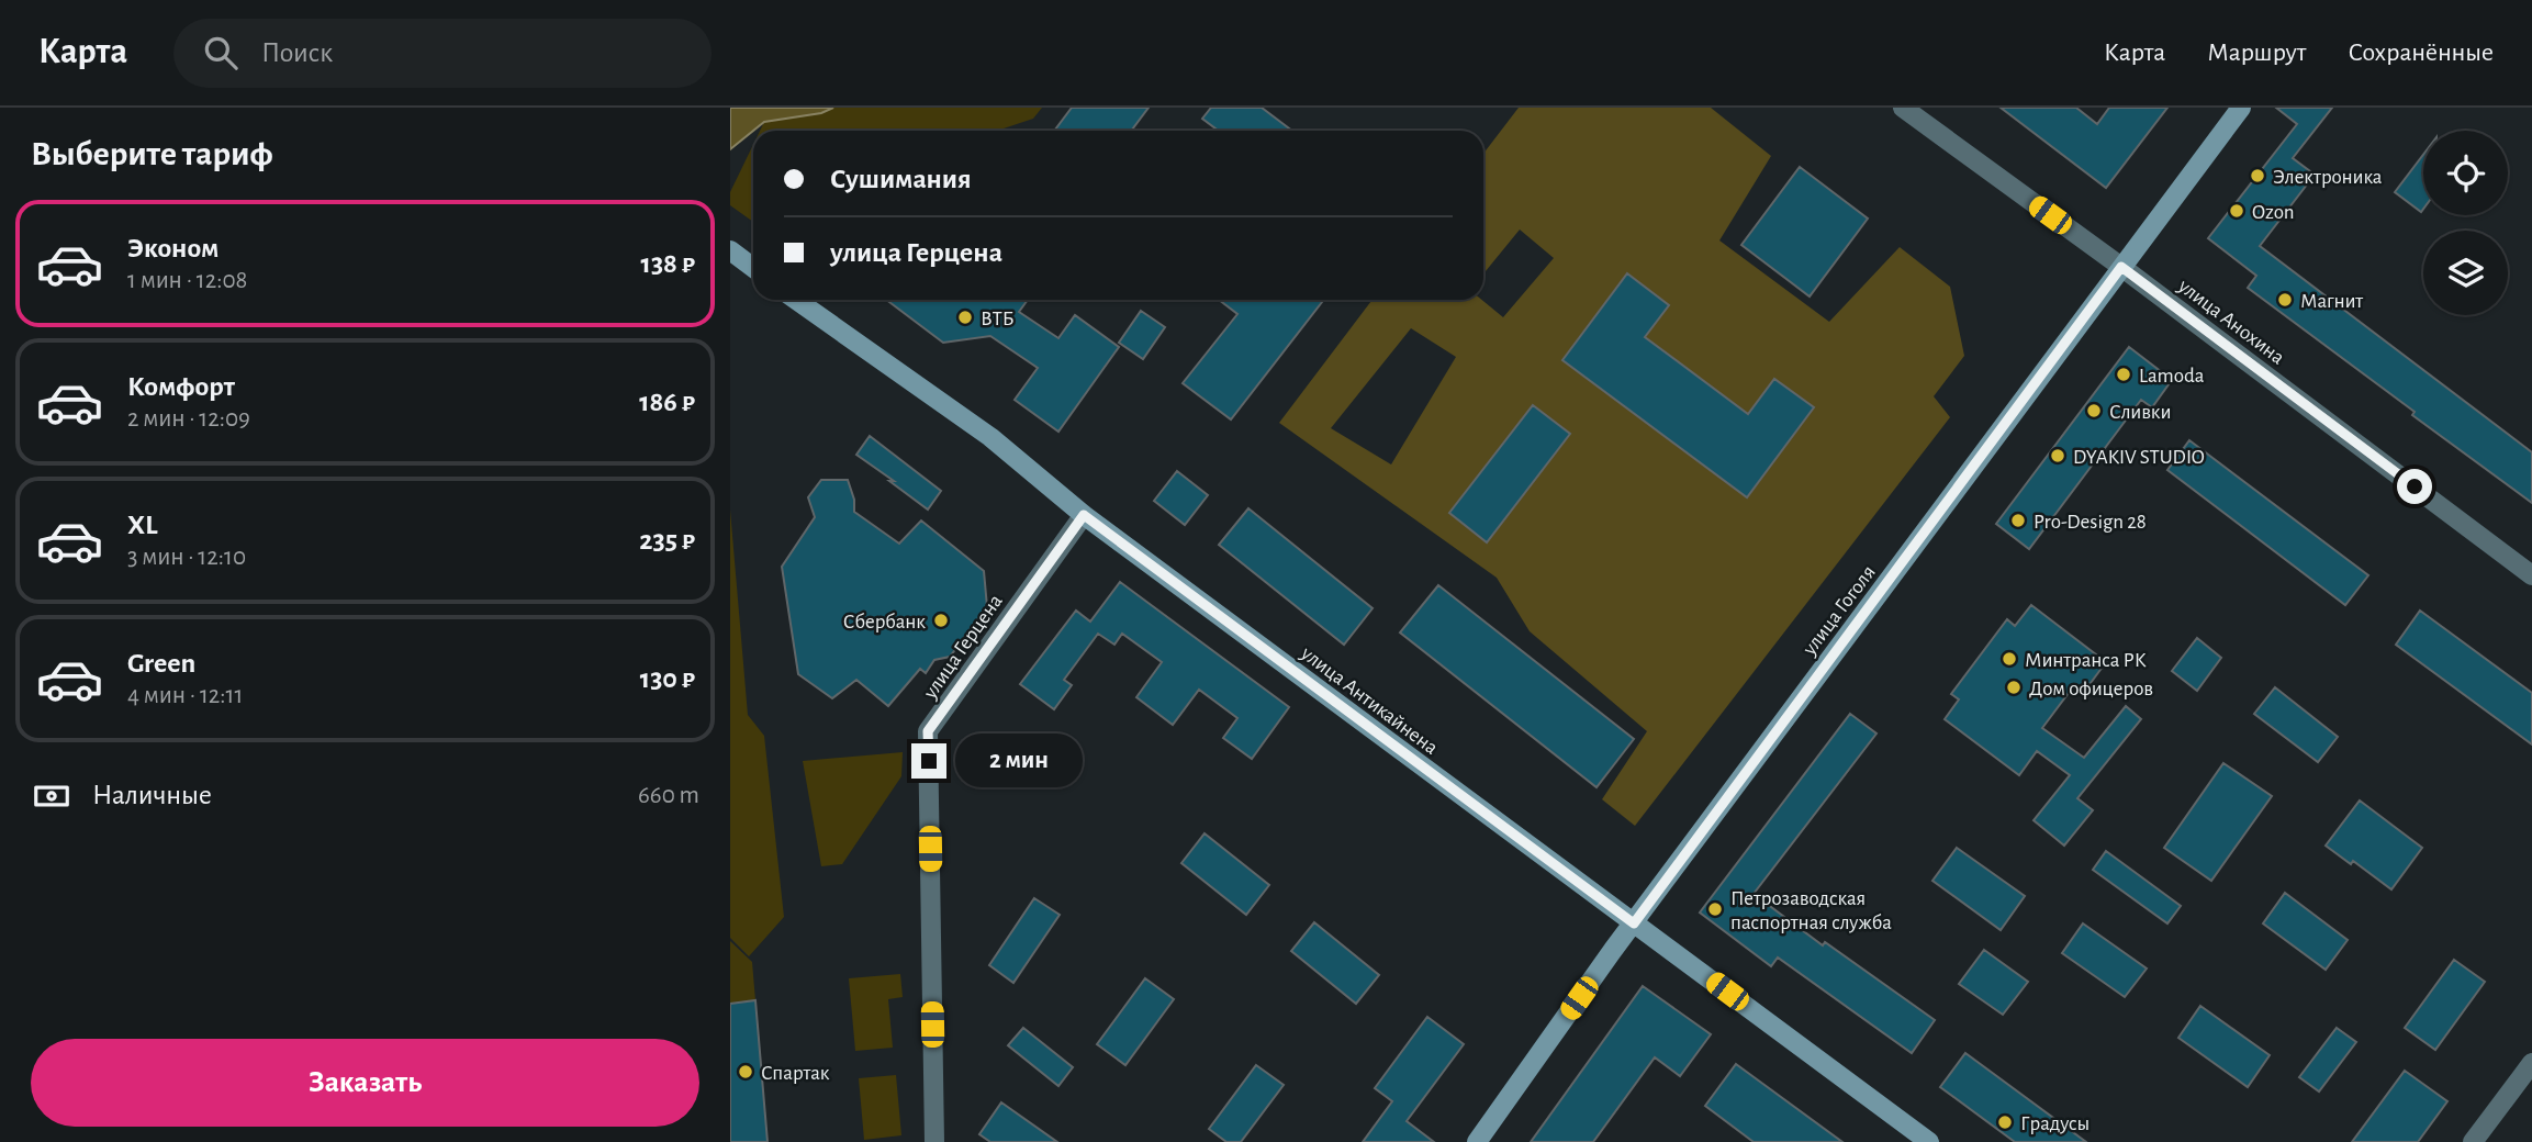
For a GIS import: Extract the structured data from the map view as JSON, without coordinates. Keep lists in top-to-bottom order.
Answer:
{
  "streets": {
    "main road": ["улица Гоголя", "улица Антикайнена"],
    "street": ["улица Анохина", "улица Герцена"]
  },
  "crossings": [
    ["улица Анохина", "улица Гоголя"],
    ["улица Гоголя", "улица Антикайнена"],
    ["улица Герцена", "улица Антикайнена"]
  ],
  "places": [
    "Электроника",
    "Ozon",
    "Магнит",
    "ВТБ",
    "Lamoda",
    "Сливки",
    "DYAKIV STUDIO",
    "Pro-Design 28",
    "Сбербанк",
    "Минтранса РК",
    "Дом офицеров",
    "Петрозаводская паспортная служба",
    "Спартак",
    "Градусы"
  ],
  "page": {
    "header": "Карта",
    "search": "Поиск",
    "nav": ["Карта", "Маршрут", "Сохранённые"],
    "heading": "Выберите тариф",
    "banner": ["Сушимания", "улица Герцена"],
    "list": [
      {
        "name": "Эконом",
        "note": "1 мин · 12:08",
        "value": "138 ₽"
      },
      {
        "name": "Комфорт",
        "note": "2 мин · 12:09",
        "value": "186 ₽"
      },
      {
        "name": "XL",
        "note": "3 мин · 12:10",
        "value": "235 ₽"
      },
      {
        "name": "Green",
        "note": "4 мин · 12:11",
        "value": "130 ₽"
      }
    ],
    "bubble": "2 мин",
    "pay": ["Наличные", "660 m"],
    "buttons": "Заказать"
  }
}
